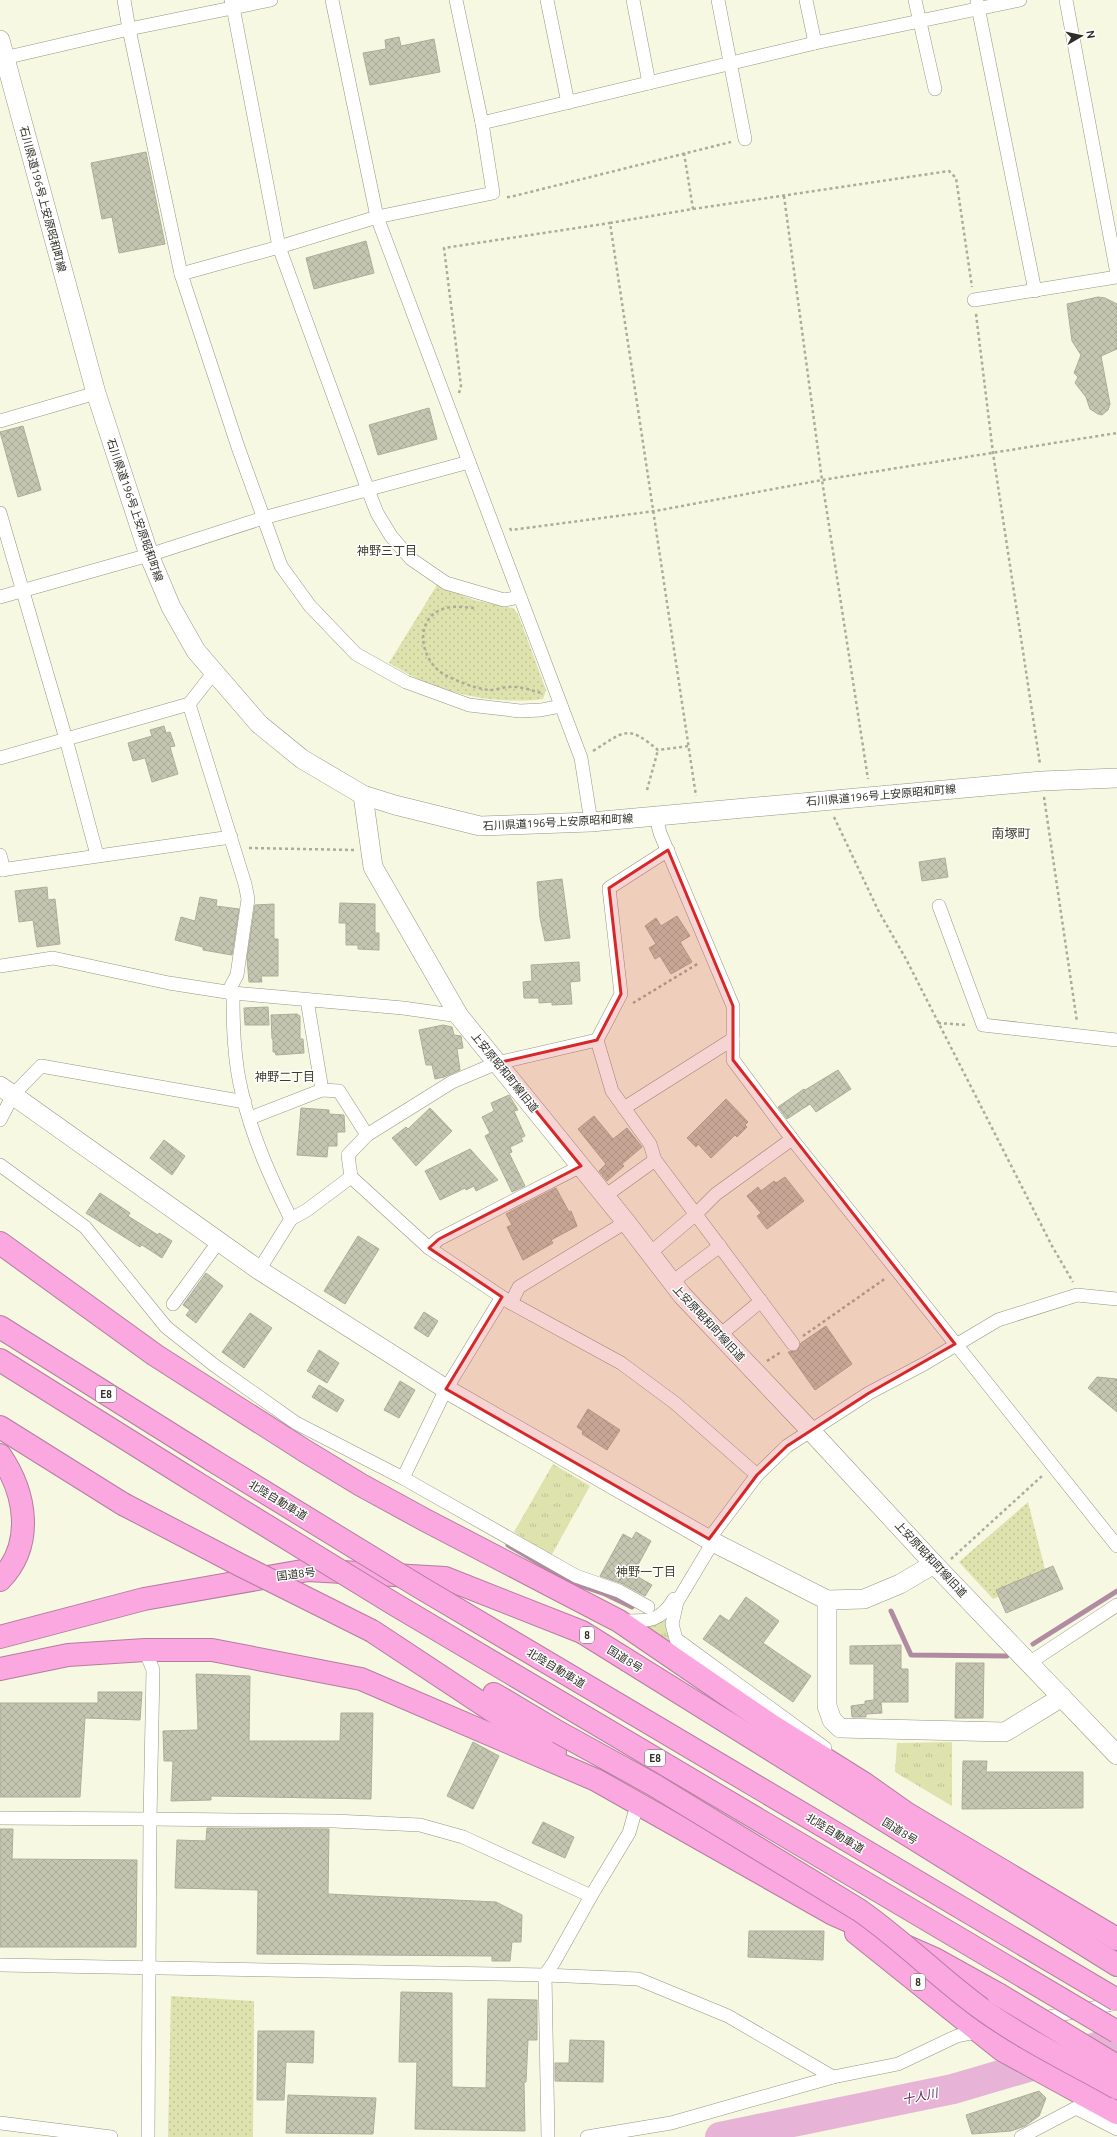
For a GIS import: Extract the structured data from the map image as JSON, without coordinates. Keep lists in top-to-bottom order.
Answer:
{
  "streets": {
    "highway": [
      "E8",
      "北陸自動車道",
      "国道8号",
      "8"
    ],
    "street": ["石川県道196号上安原昭和町線", "上安原昭和町線旧道"]
  },
  "crossings": [
    ["石川県道196号上安原昭和町線", "上安原昭和町線旧道"]
  ],
  "districts": [
    "神野三丁目",
    "南塚町",
    "神野二丁目",
    "神野一丁目"
  ],
  "water": ["十人川"],
  "north": "right"
}
